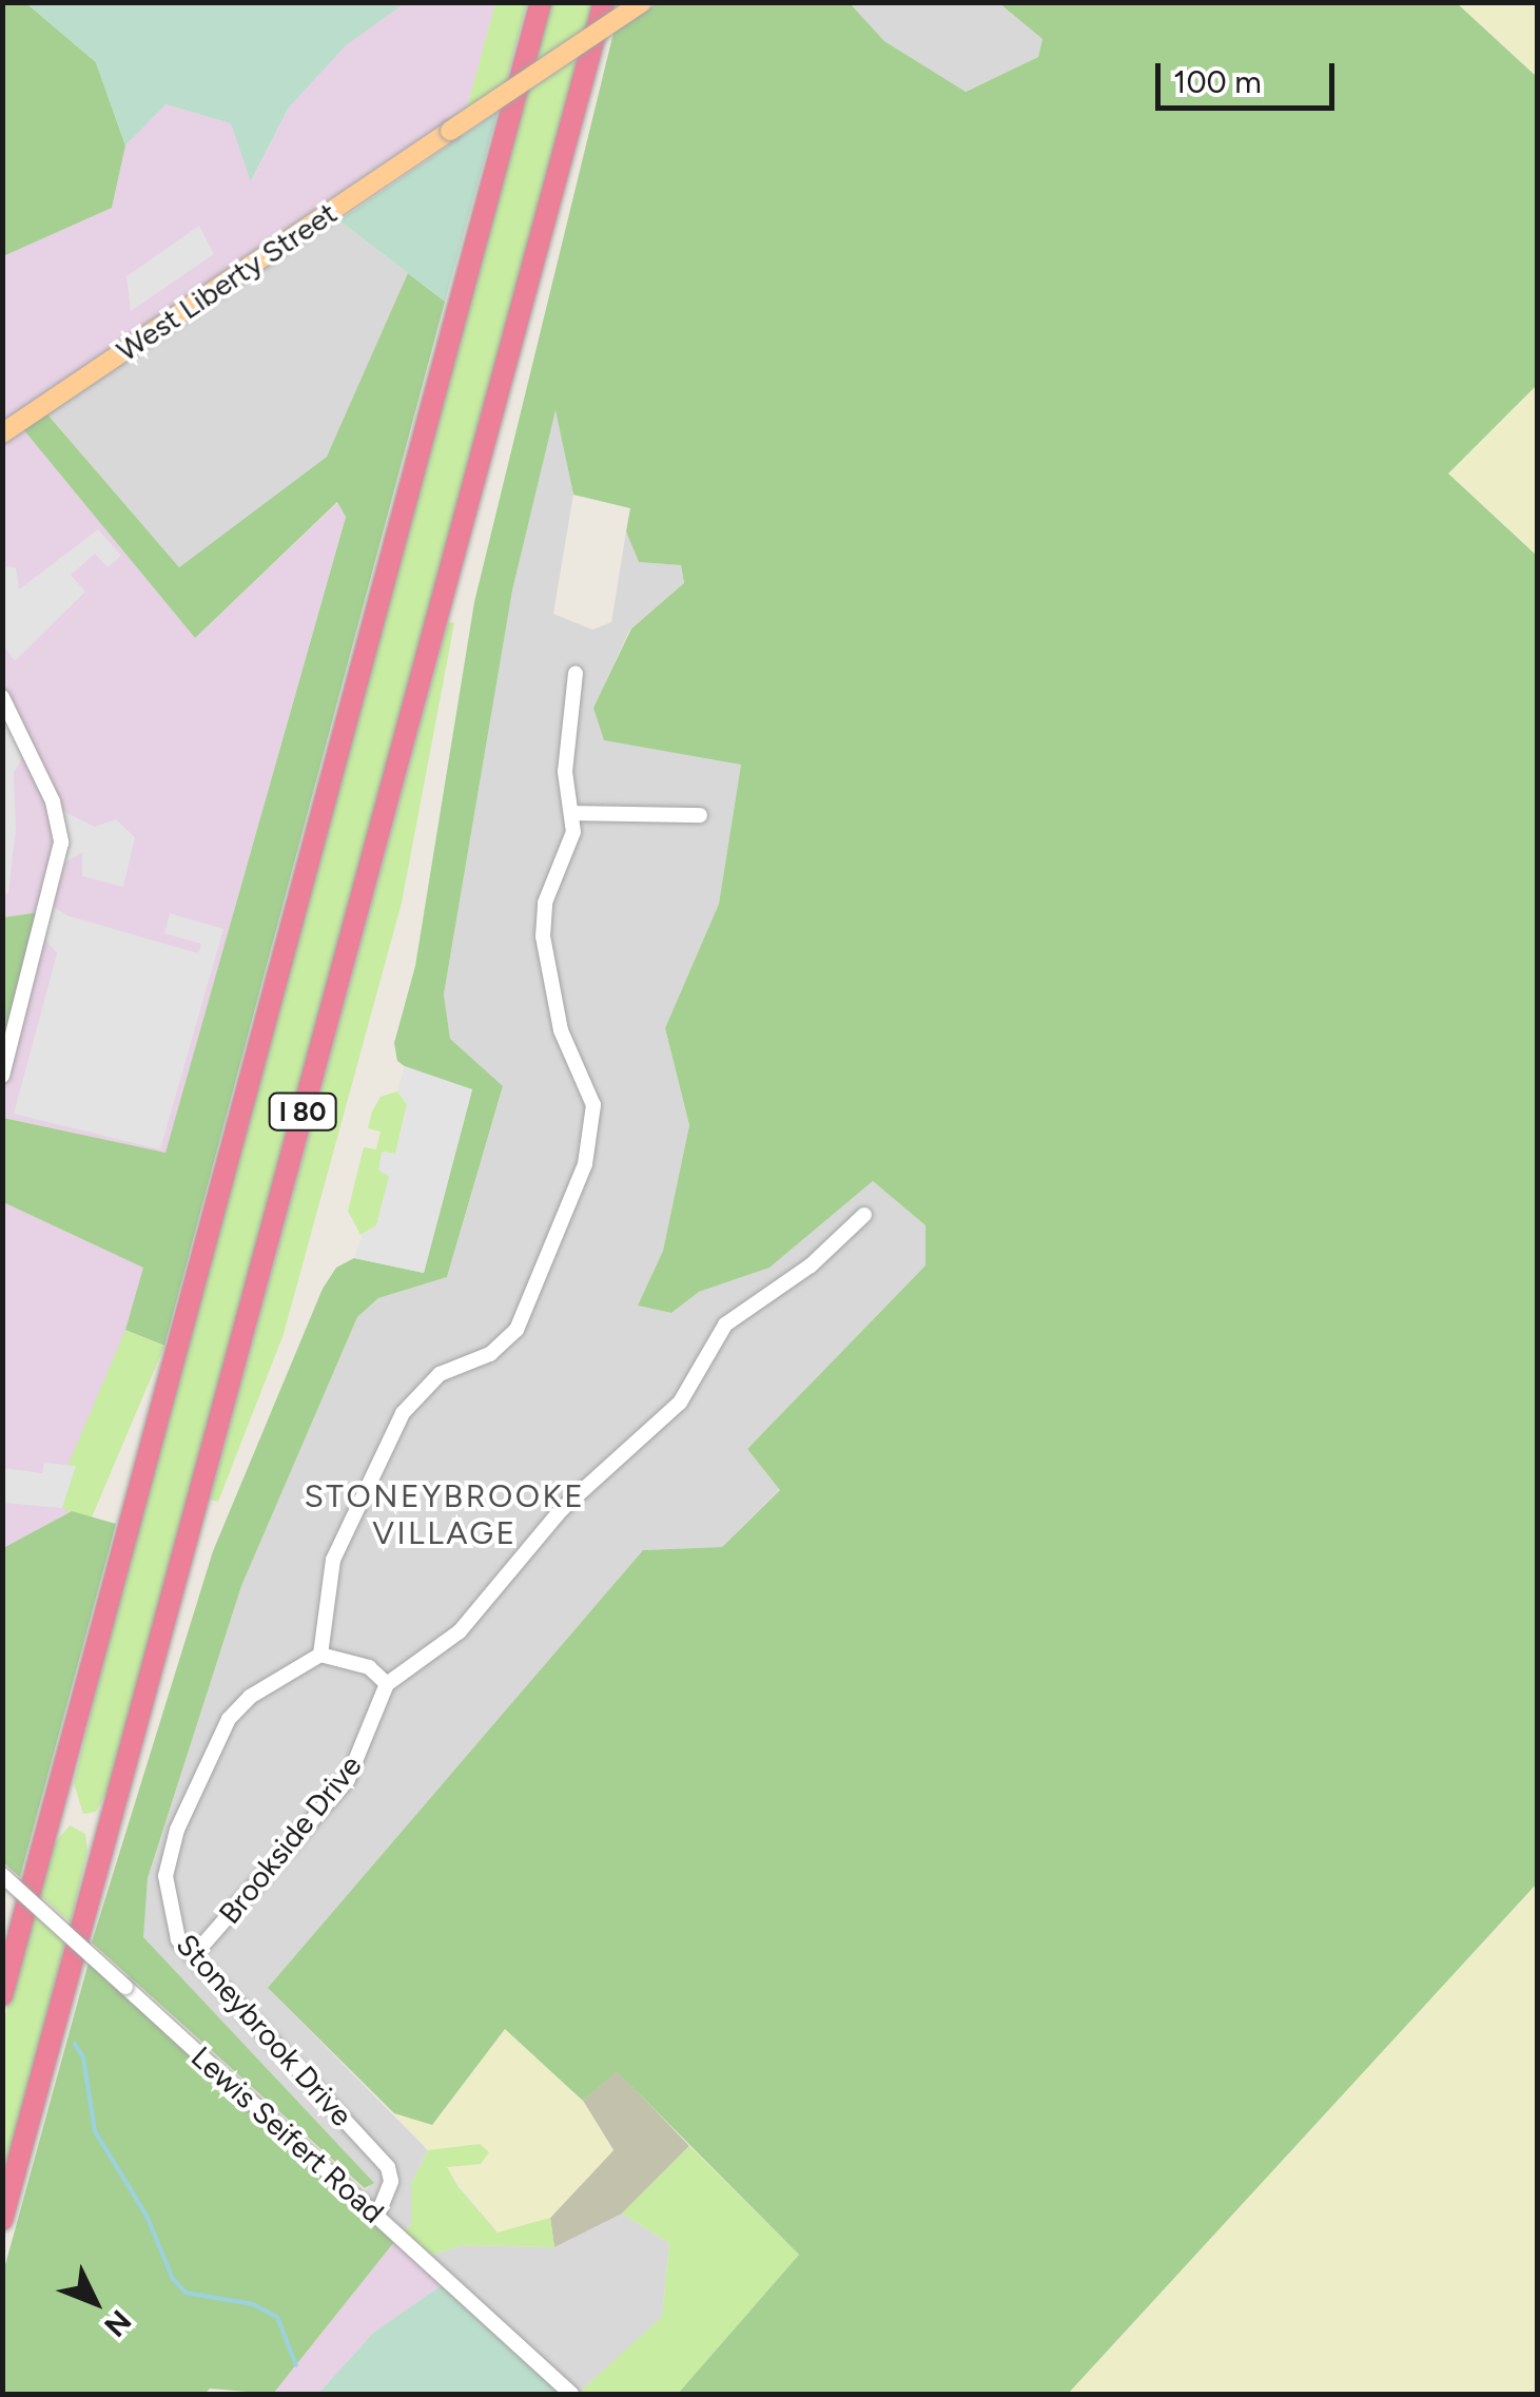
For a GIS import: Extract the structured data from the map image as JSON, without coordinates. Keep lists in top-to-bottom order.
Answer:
{
  "streets": {
    "highway": ["I 80"],
    "main road": ["West Liberty Street"],
    "street": ["Brookside Drive", "Stoneybrook Drive", "Lewis Seifert Road"]
  },
  "crossings": [
    ["Brookside Drive", "Stoneybrook Drive"],
    ["Stoneybrook Drive", "Lewis Seifert Road"]
  ],
  "districts": ["STONEYBROOKE VILLAGE"],
  "scale_bar": "100 m",
  "north": "bottom right"
}
